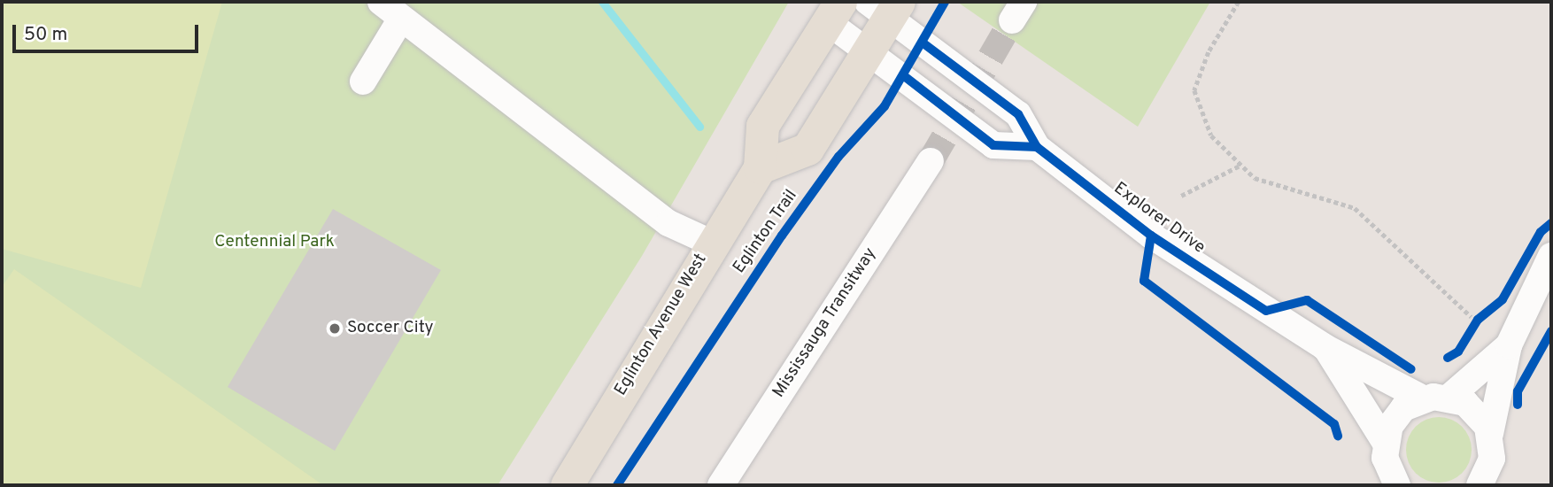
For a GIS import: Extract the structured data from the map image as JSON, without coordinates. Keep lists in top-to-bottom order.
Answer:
{
  "streets": {
    "main road": ["Eglinton Avenue West"],
    "street": ["Explorer Drive", "Mississauga Transitway"],
    "cycle path": ["Eglinton Trail"]
  },
  "parks": ["Centennial Park"],
  "places": ["Soccer City"],
  "scale_bar": "50 m"
}
